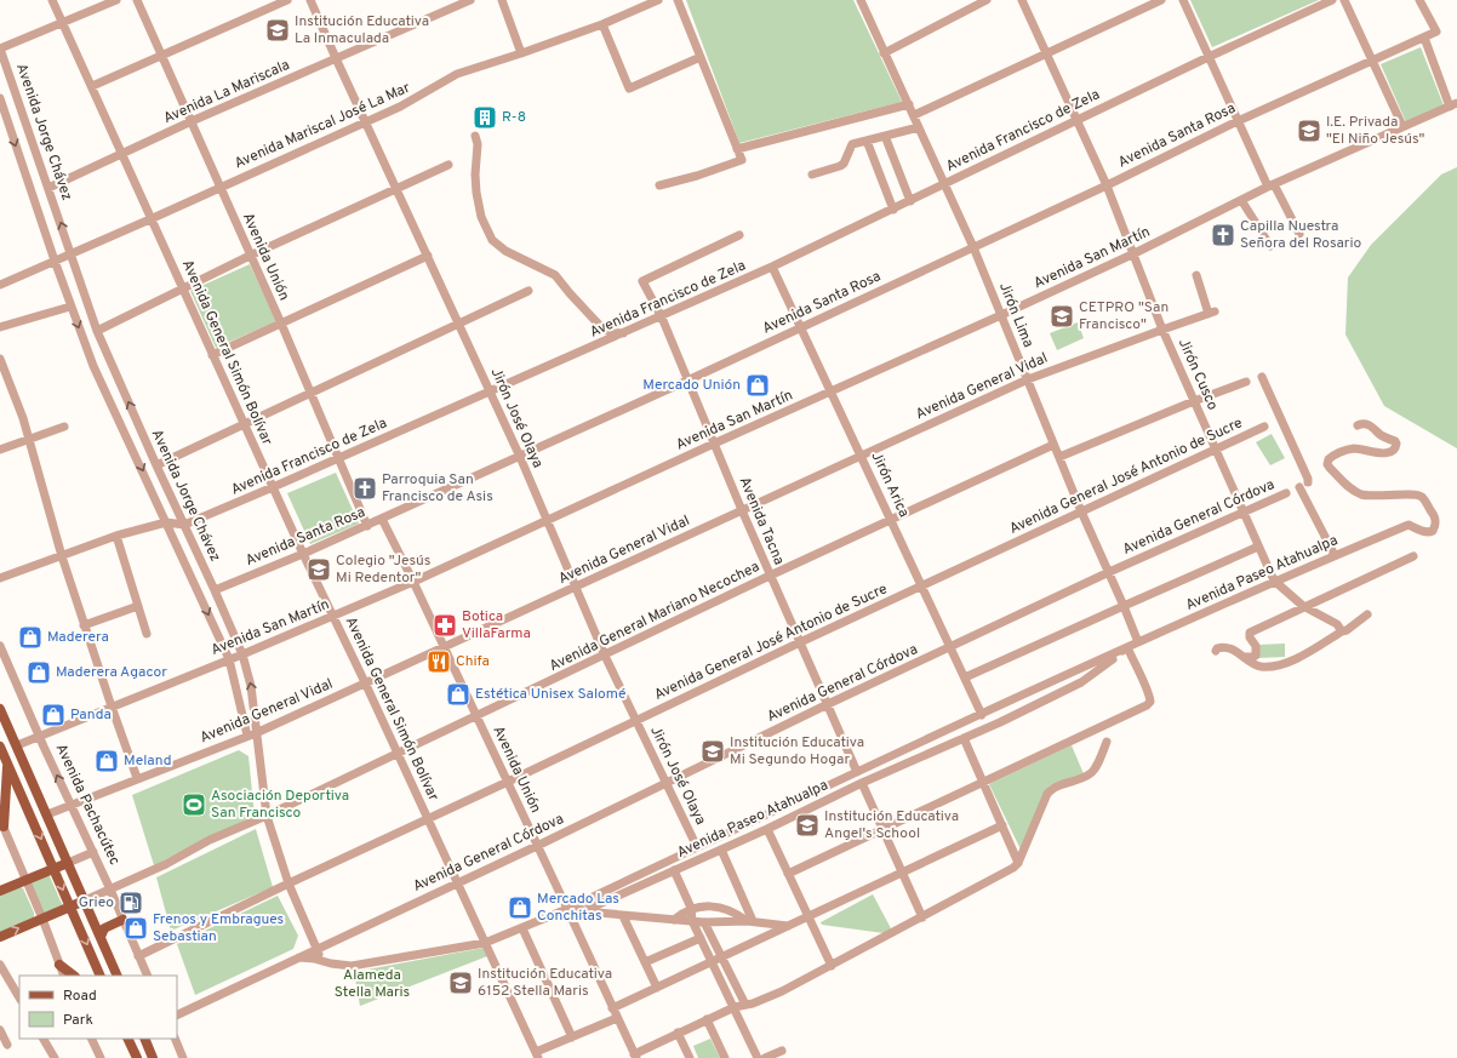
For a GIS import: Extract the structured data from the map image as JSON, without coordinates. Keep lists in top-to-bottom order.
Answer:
{
  "streets": {
    "street": [
      "Avenida La Mariscala",
      "Avenida Mariscal José La Mar",
      "Avenida Francisco de Zela",
      "Avenida Jorge Chávez",
      "Avenida Santa Rosa",
      "Avenida Unión",
      "Avenida San Martín",
      "Jirón Lima",
      "Avenida General Simón Bolívar",
      "Jirón Cusco",
      "Avenida General Vidal",
      "Jirón José Olaya",
      "Avenida General José Antonio de Sucre",
      "Jirón Arica",
      "Avenida General Córdova",
      "Avenida Tacna",
      "Avenida Paseo Atahualpa",
      "Avenida General Mariano Necochea",
      "Avenida Pachacútec"
    ]
  },
  "crossings": [
    ["Avenida La Mariscala", "Avenida Jorge Chávez"],
    ["Avenida La Mariscala", "Avenida Unión"],
    ["Avenida La Mariscala", "Avenida General Simón Bolívar"],
    ["Avenida La Mariscala", "Jirón José Olaya"],
    ["Avenida Mariscal José La Mar", "Avenida Jorge Chávez"],
    ["Avenida Mariscal José La Mar", "Avenida Unión"],
    ["Avenida Mariscal José La Mar", "Avenida General Simón Bolívar"],
    ["Avenida Mariscal José La Mar", "Jirón José Olaya"],
    ["Avenida Francisco de Zela", "Avenida Jorge Chávez"],
    ["Avenida Francisco de Zela", "Avenida Unión"],
    ["Avenida Francisco de Zela", "Jirón Lima"],
    ["Avenida Francisco de Zela", "Avenida General Simón Bolívar"],
    ["Avenida Francisco de Zela", "Jirón Cusco"],
    ["Avenida Francisco de Zela", "Jirón José Olaya"],
    ["Avenida Francisco de Zela", "Jirón Arica"],
    ["Avenida Francisco de Zela", "Avenida Tacna"],
    ["Avenida Jorge Chávez", "Avenida Santa Rosa"],
    ["Avenida Jorge Chávez", "Avenida San Martín"],
    ["Avenida Jorge Chávez", "Avenida General Vidal"],
    ["Avenida Jorge Chávez", "Avenida General José Antonio de Sucre"],
    ["Avenida Jorge Chávez", "Avenida General Córdova"],
    ["Avenida Jorge Chávez", "Avenida Paseo Atahualpa"],
    ["Avenida Jorge Chávez", "Avenida General Mariano Necochea"],
    ["Avenida Santa Rosa", "Avenida Unión"],
    ["Avenida Santa Rosa", "Jirón Lima"],
    ["Avenida Santa Rosa", "Avenida General Simón Bolívar"],
    ["Avenida Santa Rosa", "Jirón Cusco"],
    ["Avenida Santa Rosa", "Jirón José Olaya"],
    ["Avenida Santa Rosa", "Jirón Arica"],
    ["Avenida Santa Rosa", "Avenida Tacna"],
    ["Avenida Unión", "Avenida San Martín"],
    ["Avenida Unión", "Avenida General Vidal"],
    ["Avenida Unión", "Avenida General José Antonio de Sucre"],
    ["Avenida Unión", "Avenida General Córdova"],
    ["Avenida Unión", "Avenida Paseo Atahualpa"],
    ["Avenida Unión", "Avenida General Mariano Necochea"],
    ["Avenida San Martín", "Jirón Lima"],
    ["Avenida San Martín", "Avenida General Simón Bolívar"],
    ["Avenida San Martín", "Jirón Cusco"],
    ["Avenida San Martín", "Jirón José Olaya"],
    ["Avenida San Martín", "Jirón Arica"],
    ["Avenida San Martín", "Avenida Tacna"],
    ["Avenida San Martín", "Avenida Pachacútec"],
    ["Jirón Lima", "Avenida General Vidal"],
    ["Jirón Lima", "Avenida General José Antonio de Sucre"],
    ["Jirón Lima", "Avenida General Córdova"],
    ["Jirón Lima", "Avenida Paseo Atahualpa"],
    ["Jirón Lima", "Avenida General Mariano Necochea"],
    ["Avenida General Simón Bolívar", "Avenida General Vidal"],
    ["Avenida General Simón Bolívar", "Avenida General José Antonio de Sucre"],
    ["Avenida General Simón Bolívar", "Avenida General Córdova"],
    ["Avenida General Simón Bolívar", "Avenida Paseo Atahualpa"],
    ["Avenida General Simón Bolívar", "Avenida General Mariano Necochea"],
    ["Jirón Cusco", "Avenida General Vidal"],
    ["Jirón Cusco", "Avenida General José Antonio de Sucre"],
    ["Jirón Cusco", "Avenida General Córdova"],
    ["Jirón Cusco", "Avenida Paseo Atahualpa"],
    ["Avenida General Vidal", "Jirón José Olaya"],
    ["Avenida General Vidal", "Jirón Arica"],
    ["Avenida General Vidal", "Avenida Tacna"],
    ["Avenida General Vidal", "Avenida Pachacútec"],
    ["Jirón José Olaya", "Avenida General José Antonio de Sucre"],
    ["Jirón José Olaya", "Avenida General Córdova"],
    ["Jirón José Olaya", "Avenida Paseo Atahualpa"],
    ["Jirón José Olaya", "Avenida General Mariano Necochea"],
    ["Avenida General José Antonio de Sucre", "Jirón Arica"],
    ["Avenida General José Antonio de Sucre", "Avenida Tacna"],
    ["Avenida General José Antonio de Sucre", "Avenida Pachacútec"],
    ["Jirón Arica", "Avenida General Córdova"],
    ["Jirón Arica", "Avenida Paseo Atahualpa"],
    ["Jirón Arica", "Avenida General Mariano Necochea"],
    ["Avenida General Córdova", "Avenida Tacna"],
    ["Avenida General Córdova", "Avenida Paseo Atahualpa"],
    ["Avenida Tacna", "Avenida Paseo Atahualpa"],
    ["Avenida Tacna", "Avenida General Mariano Necochea"],
    ["Avenida General Mariano Necochea", "Avenida Pachacútec"]
  ],
  "parks": ["Alameda Stella Maris"],
  "places": {
    "school or university": [
      "Institución Educativa La Inmaculada",
      "I.E. Privada \"El Niño Jesús\"",
      "CETPRO \"San Francisco\"",
      "Colegio \"Jesús Mi Redentor\"",
      "Institución Educativa Mi Segundo Hogar",
      "Institución Educativa Angel's School",
      "Institución Educativa 6152 Stella Maris"
    ],
    "building": ["R-8"],
    "church": ["Capilla Nuestra Señora del Rosario", "Parroquia San Francisco de Asis"],
    "shop": [
      "Mercado Unión",
      "Maderera",
      "Maderera Agacor",
      "Estética Unisex Salomé",
      "Panda",
      "Meland",
      "Mercado Las Conchitas",
      "Frenos y Embragues Sebastian"
    ],
    "pharmacy": ["Botica VillaFarma"],
    "restaurant": ["Chifa"],
    "sports": ["Asociación Deportiva San Francisco"],
    "fuel station": ["Grieo"]
  },
  "legend": ["Road", "Park"]
}
